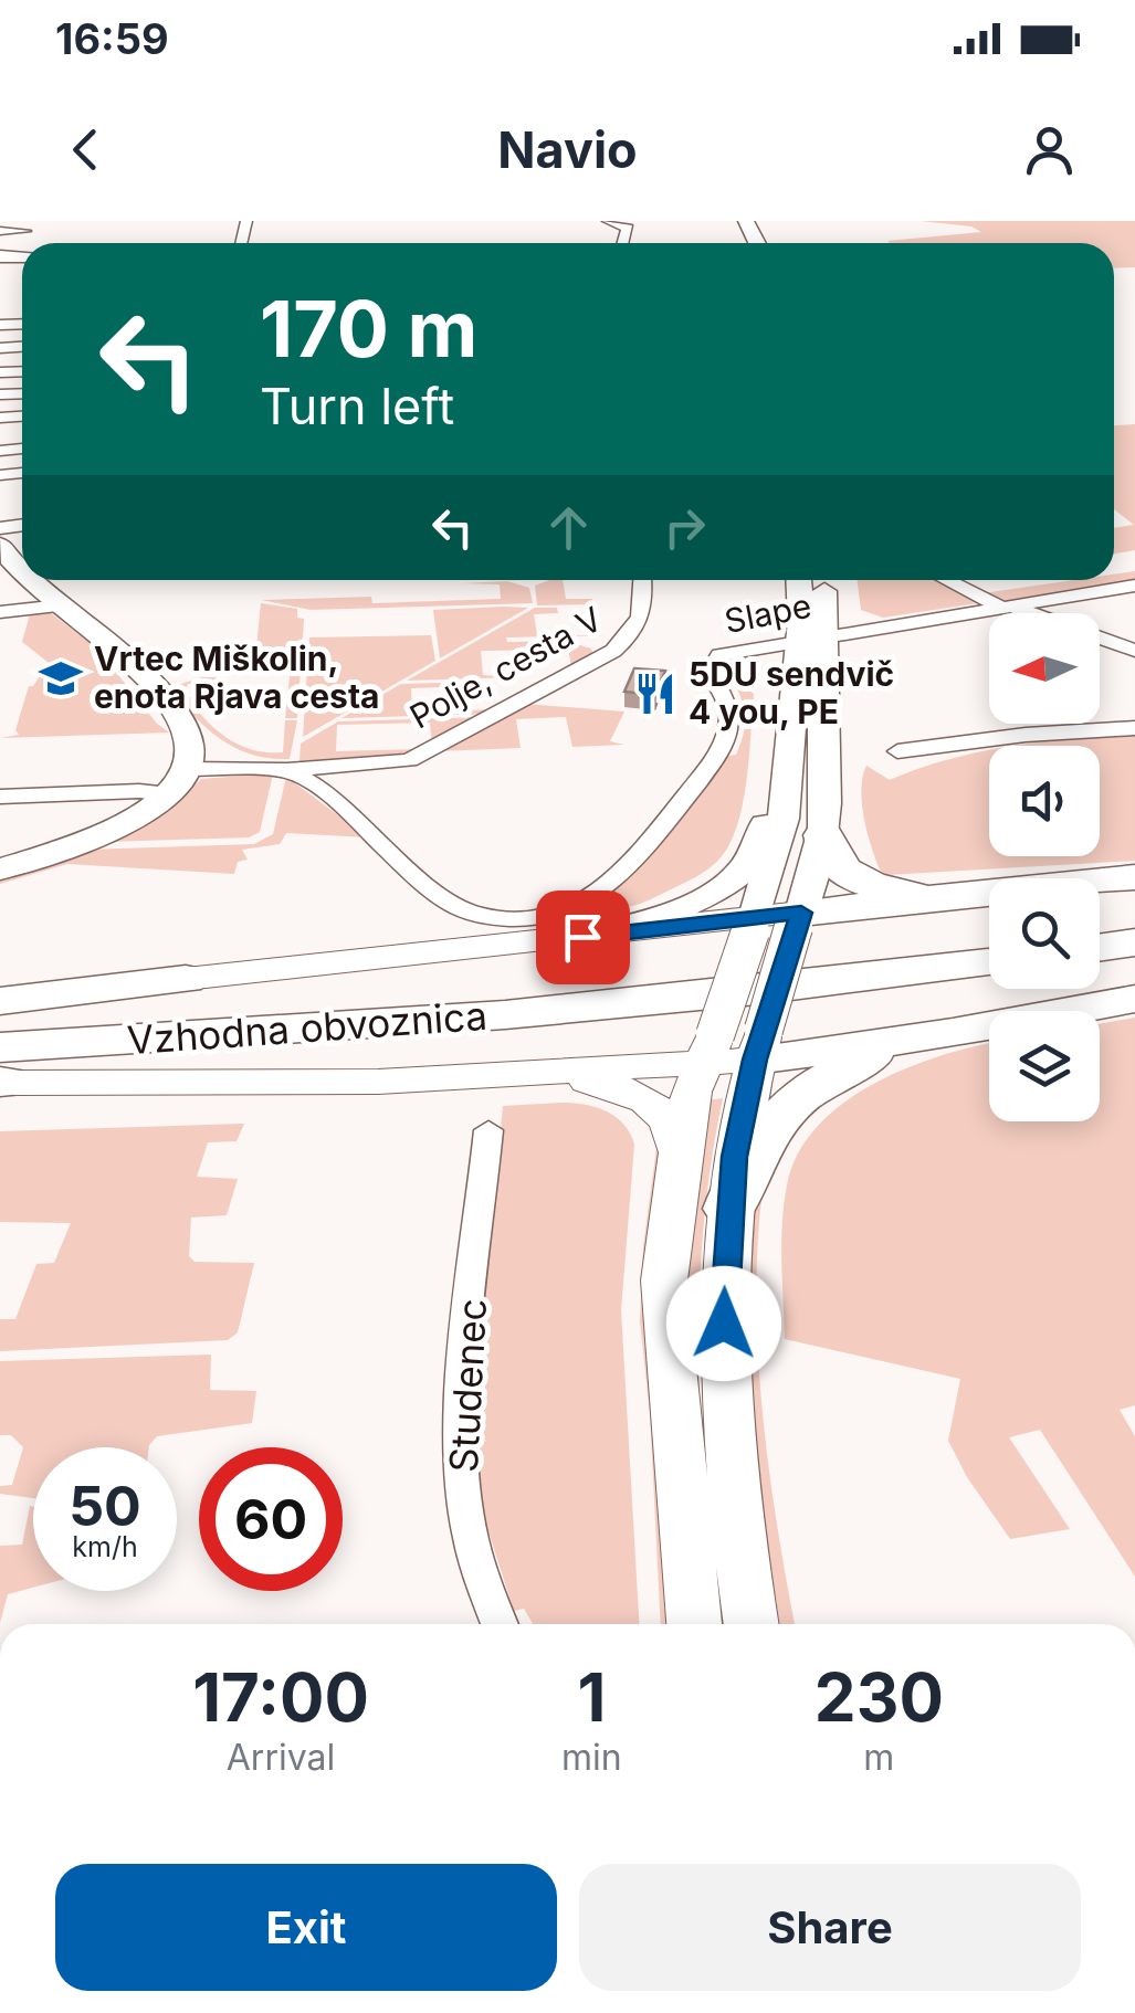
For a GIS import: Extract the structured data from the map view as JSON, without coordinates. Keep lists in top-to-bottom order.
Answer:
{
  "streets": {
    "highway": ["Vzhodna obvoznica"],
    "street": ["Slape", "Polje, cesta V", "Studenec"]
  },
  "crossings": [
    ["Slape", "Polje, cesta V"]
  ],
  "places": {
    "school or university": ["Vrtec Miškolin, enota Rjava cesta"],
    "restaurant": ["5DU sendvič 4 you, PE"]
  },
  "north": "left",
  "page": {
    "status": "16:59",
    "header": "Navio",
    "turn": ["170 m", "Turn left"],
    "speed": "50 km/h",
    "limit": "60",
    "eta": [
      "17:00",
      "Arrival",
      "1",
      "min",
      "230",
      "m"
    ],
    "buttons": ["Exit", "Share"]
  }
}
